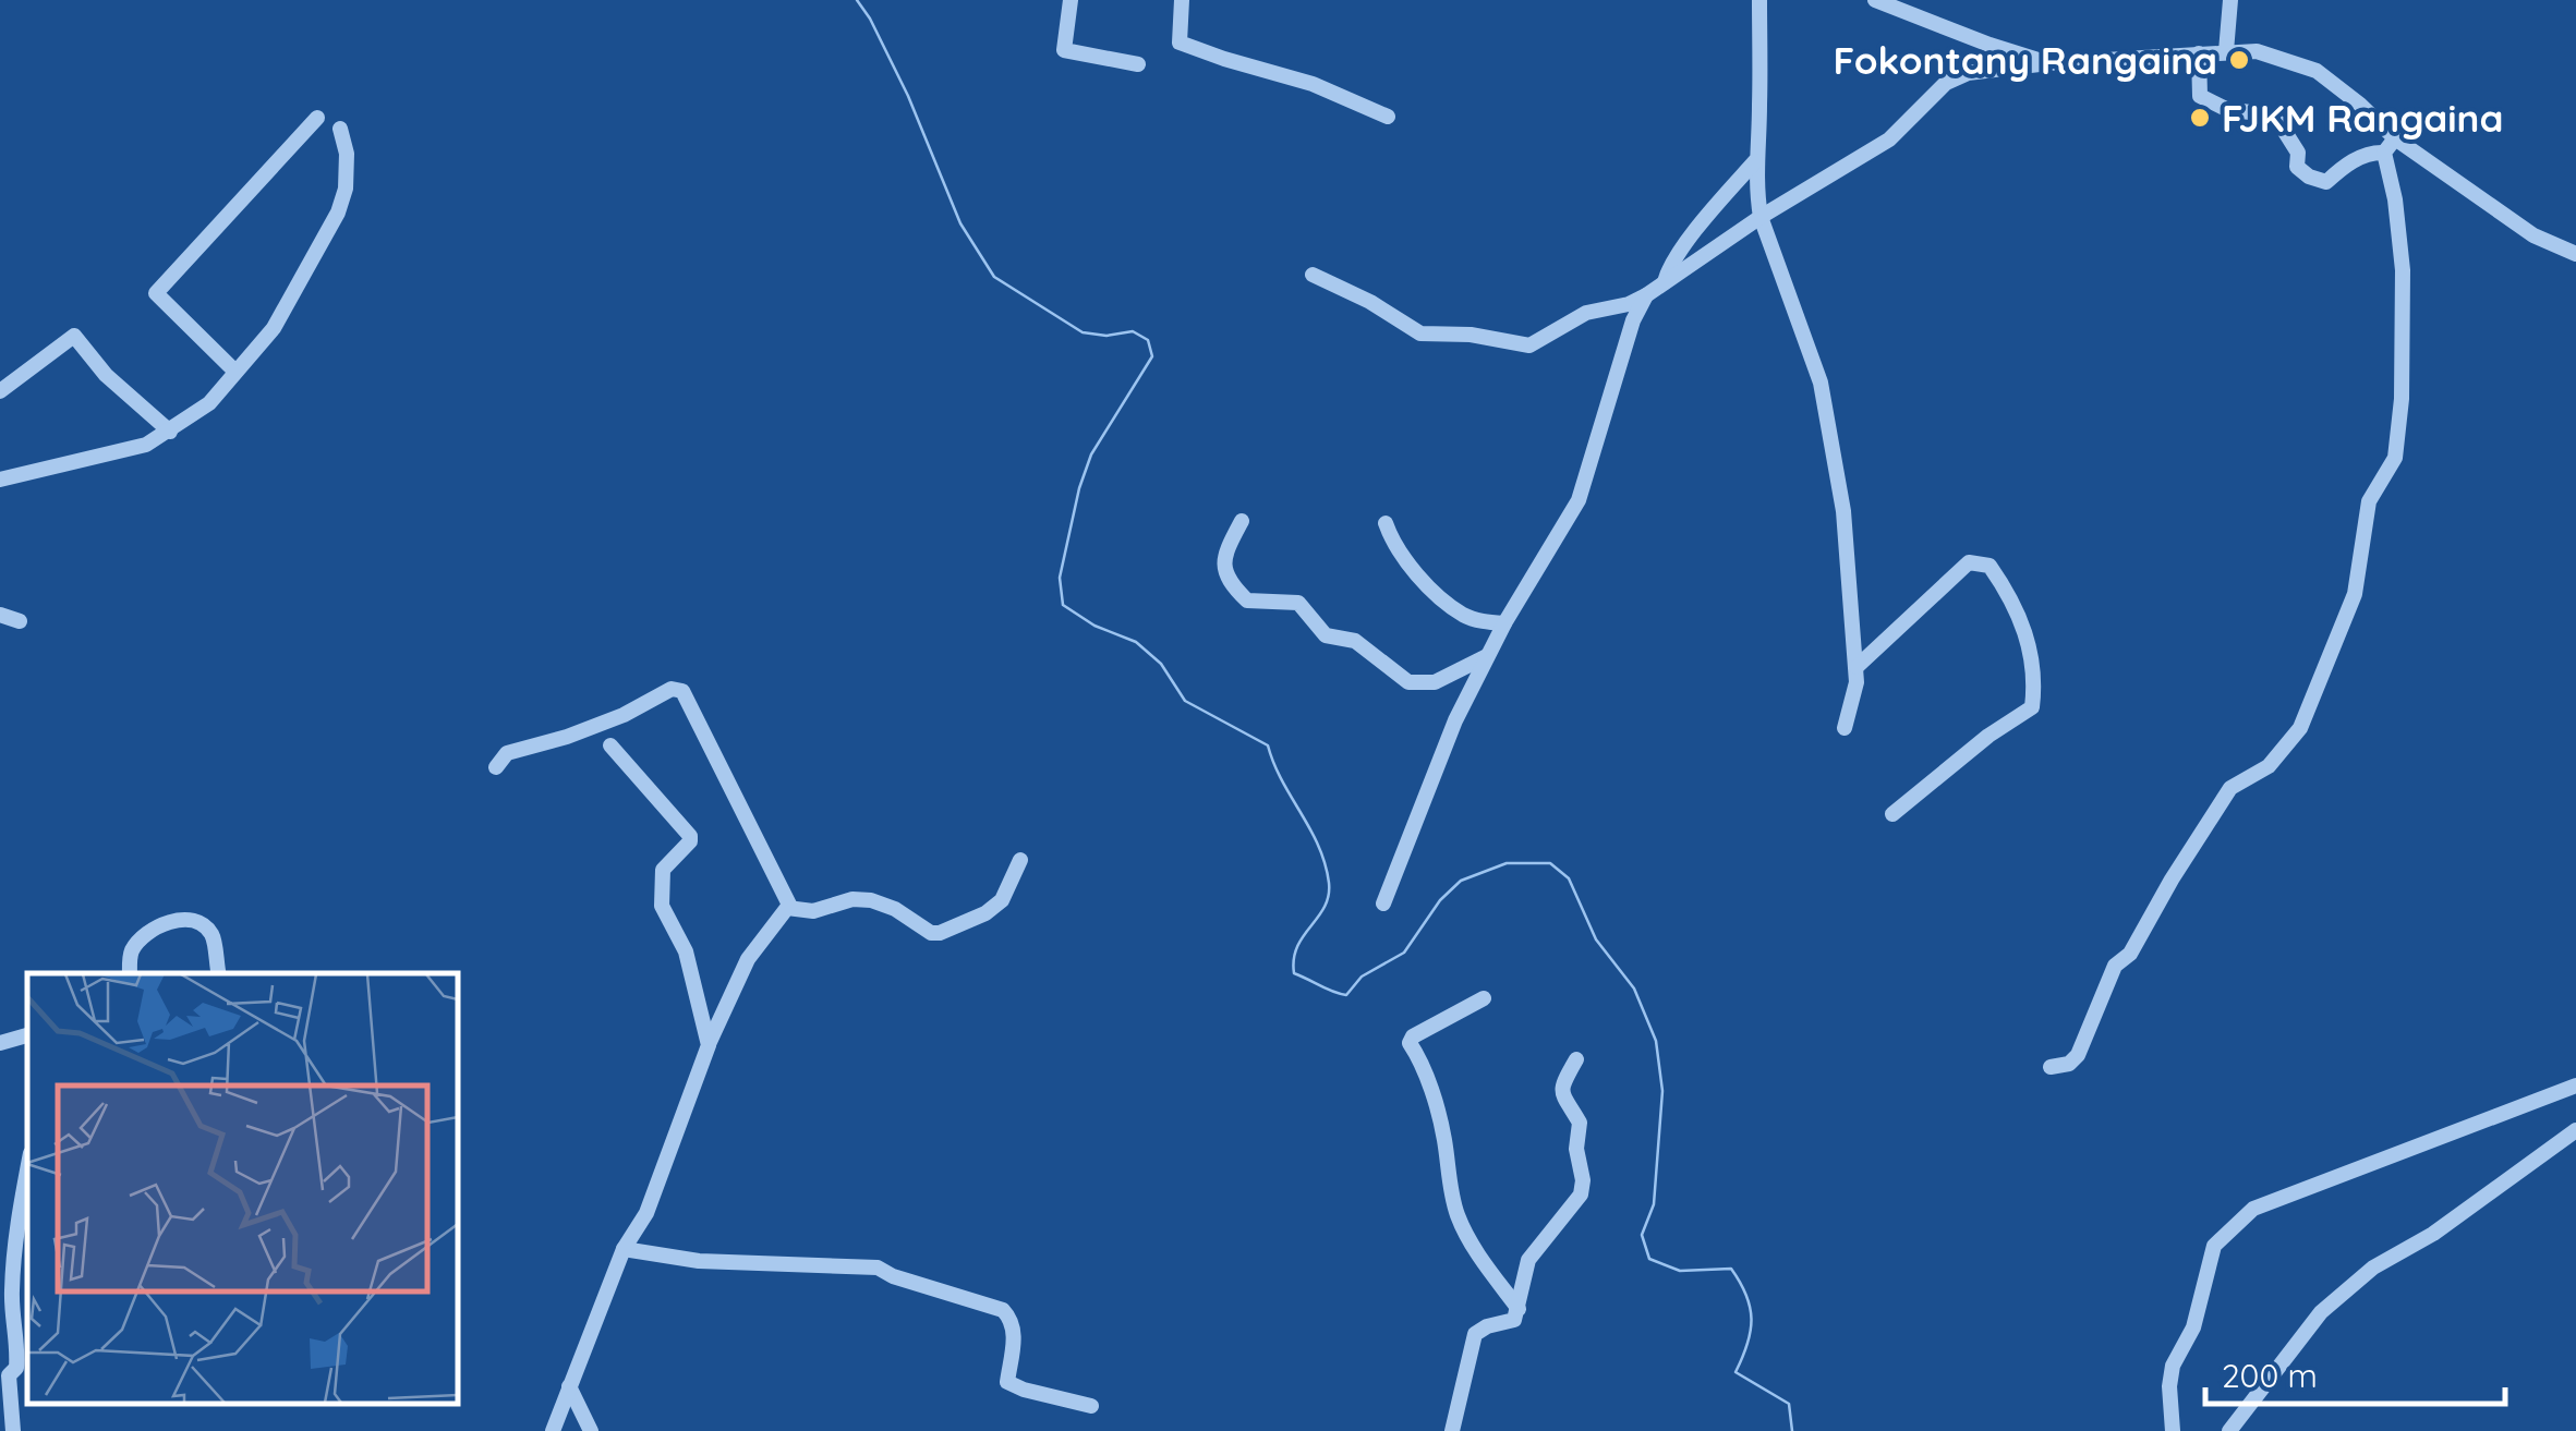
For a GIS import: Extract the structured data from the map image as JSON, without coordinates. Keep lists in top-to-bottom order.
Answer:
{
  "places": ["Fokontany Rangaina", "FJKM Rangaina"],
  "scale_bar": "200 m"
}
